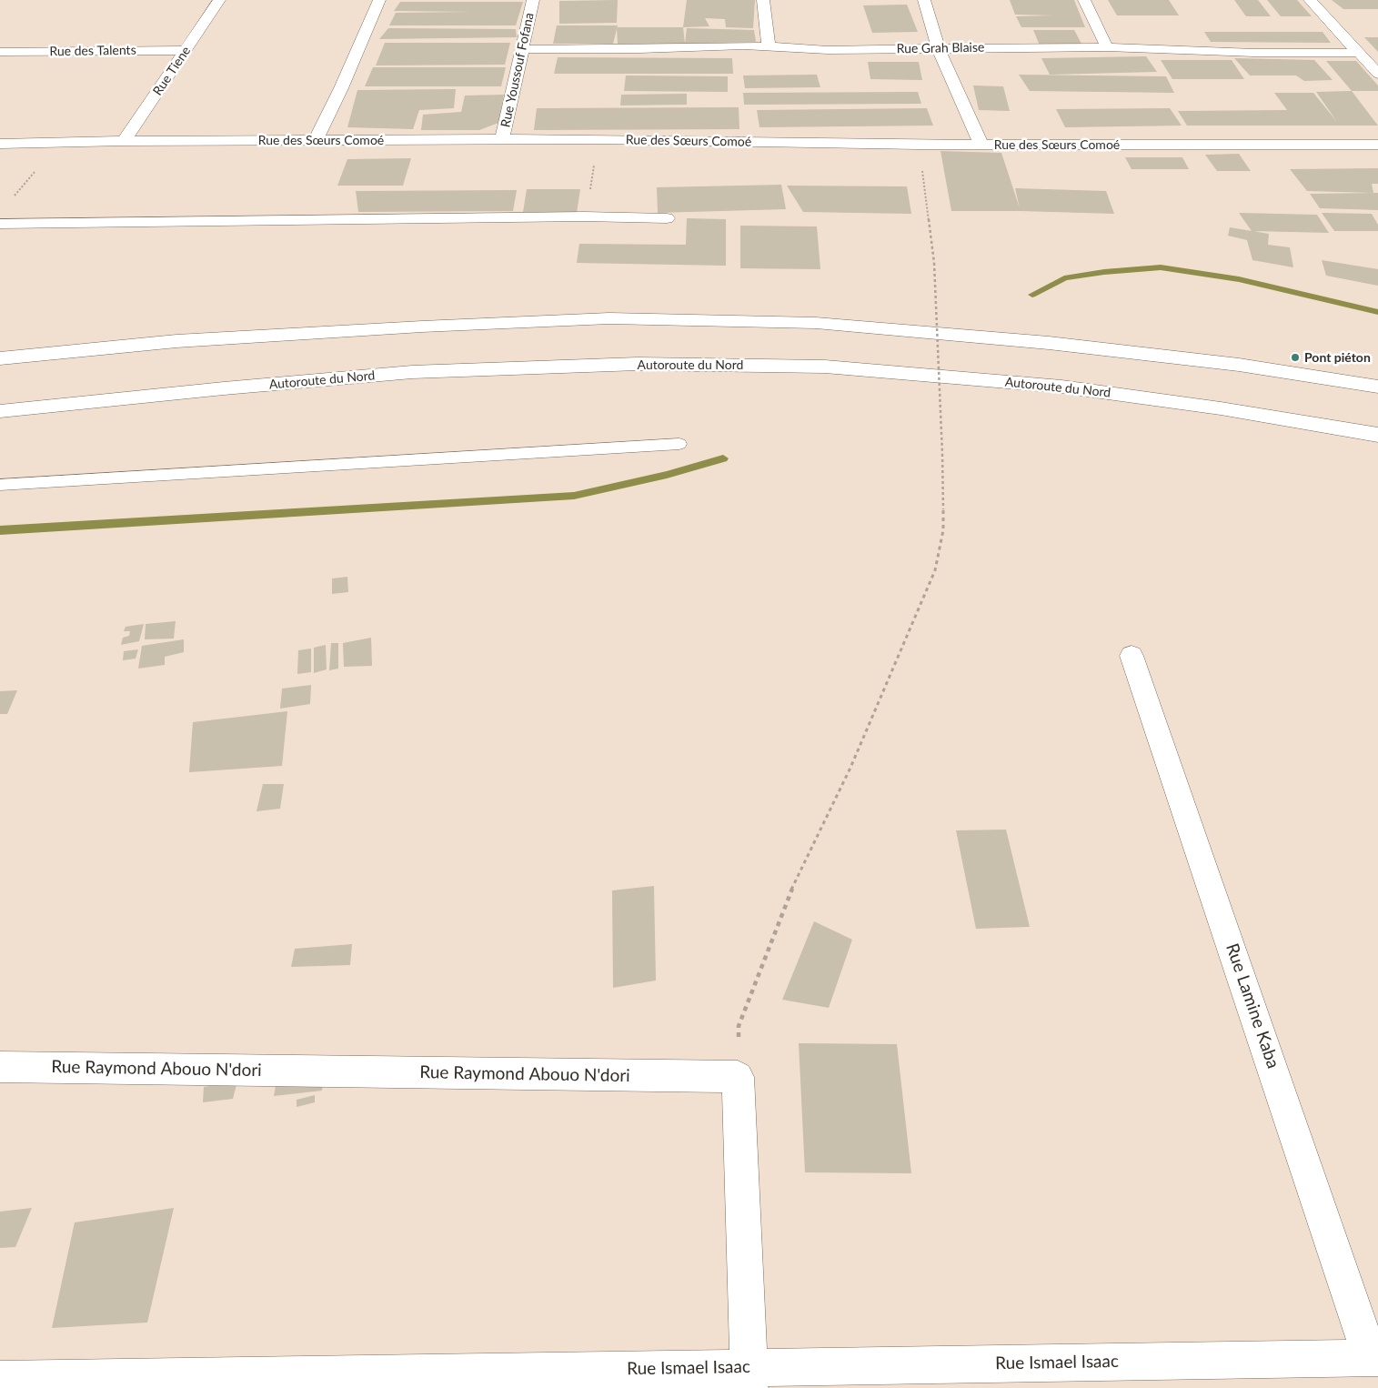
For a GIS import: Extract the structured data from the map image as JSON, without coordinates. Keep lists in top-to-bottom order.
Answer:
{
  "streets": {
    "main road": [
      "Rue Grah Blaise",
      "Rue des Talents",
      "Rue Youssouf Fofana",
      "Rue Tiene",
      "Rue des Sœurs Comoé",
      "Autoroute du Nord",
      "Rue Lamine Kaba",
      "Rue Raymond Abouo N'dori",
      "Rue Ismael Isaac"
    ]
  },
  "crossings": [
    ["Rue Grah Blaise", "Rue Youssouf Fofana"],
    ["Rue des Talents", "Rue Tiene"],
    ["Rue Youssouf Fofana", "Rue des Sœurs Comoé"],
    ["Rue Tiene", "Rue des Sœurs Comoé"],
    ["Rue Lamine Kaba", "Rue Ismael Isaac"]
  ],
  "places": ["Pont piéton"]
}
